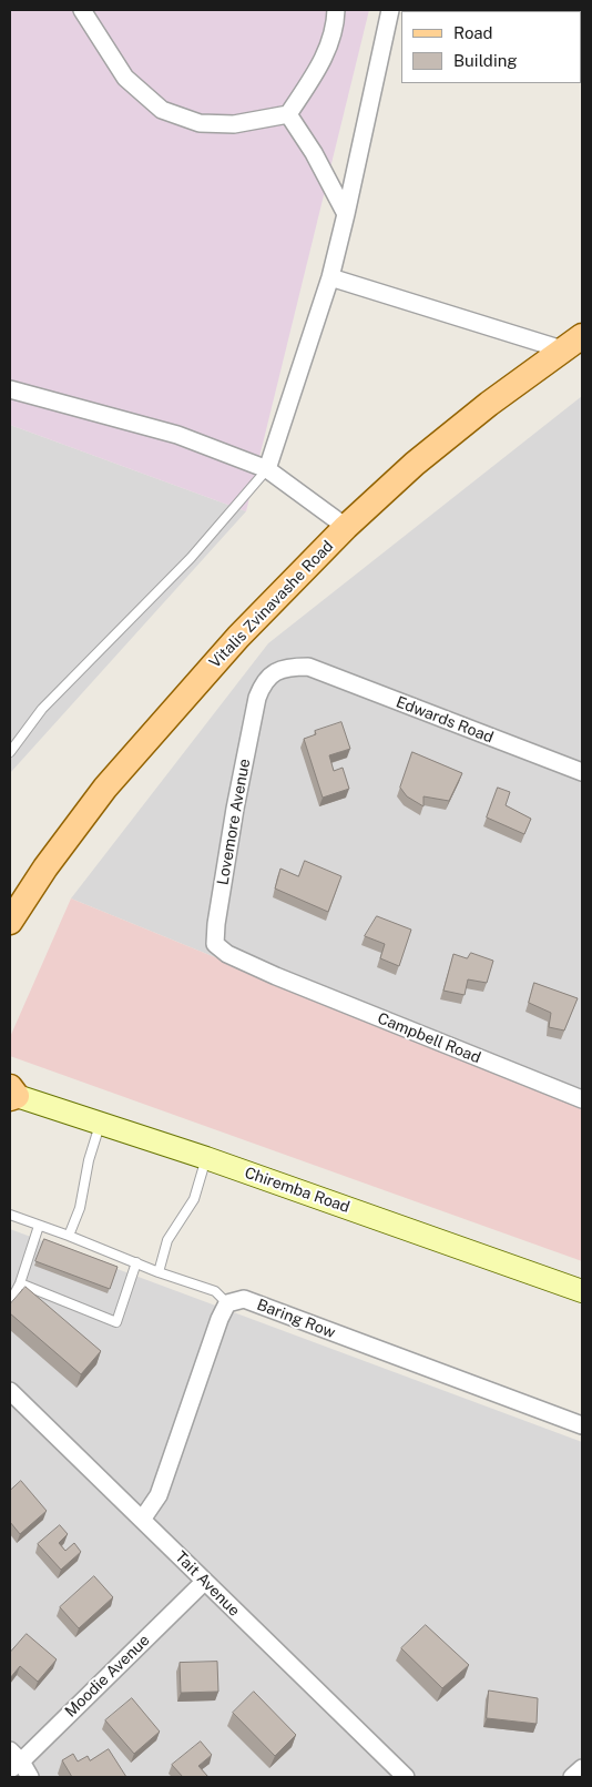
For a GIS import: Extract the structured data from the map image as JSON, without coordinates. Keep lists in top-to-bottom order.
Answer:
{
  "streets": {
    "main road": ["Vitalis Zvinavashe Road", "Chiremba Road"],
    "street": [
      "Edwards Road",
      "Lovemore Avenue",
      "Campbell Road",
      "Baring Row",
      "Tait Avenue",
      "Moodie Avenue"
    ]
  },
  "crossings": [
    ["Edwards Road", "Lovemore Avenue"],
    ["Lovemore Avenue", "Campbell Road"],
    ["Tait Avenue", "Moodie Avenue"]
  ],
  "legend": ["Road", "Building"]
}
